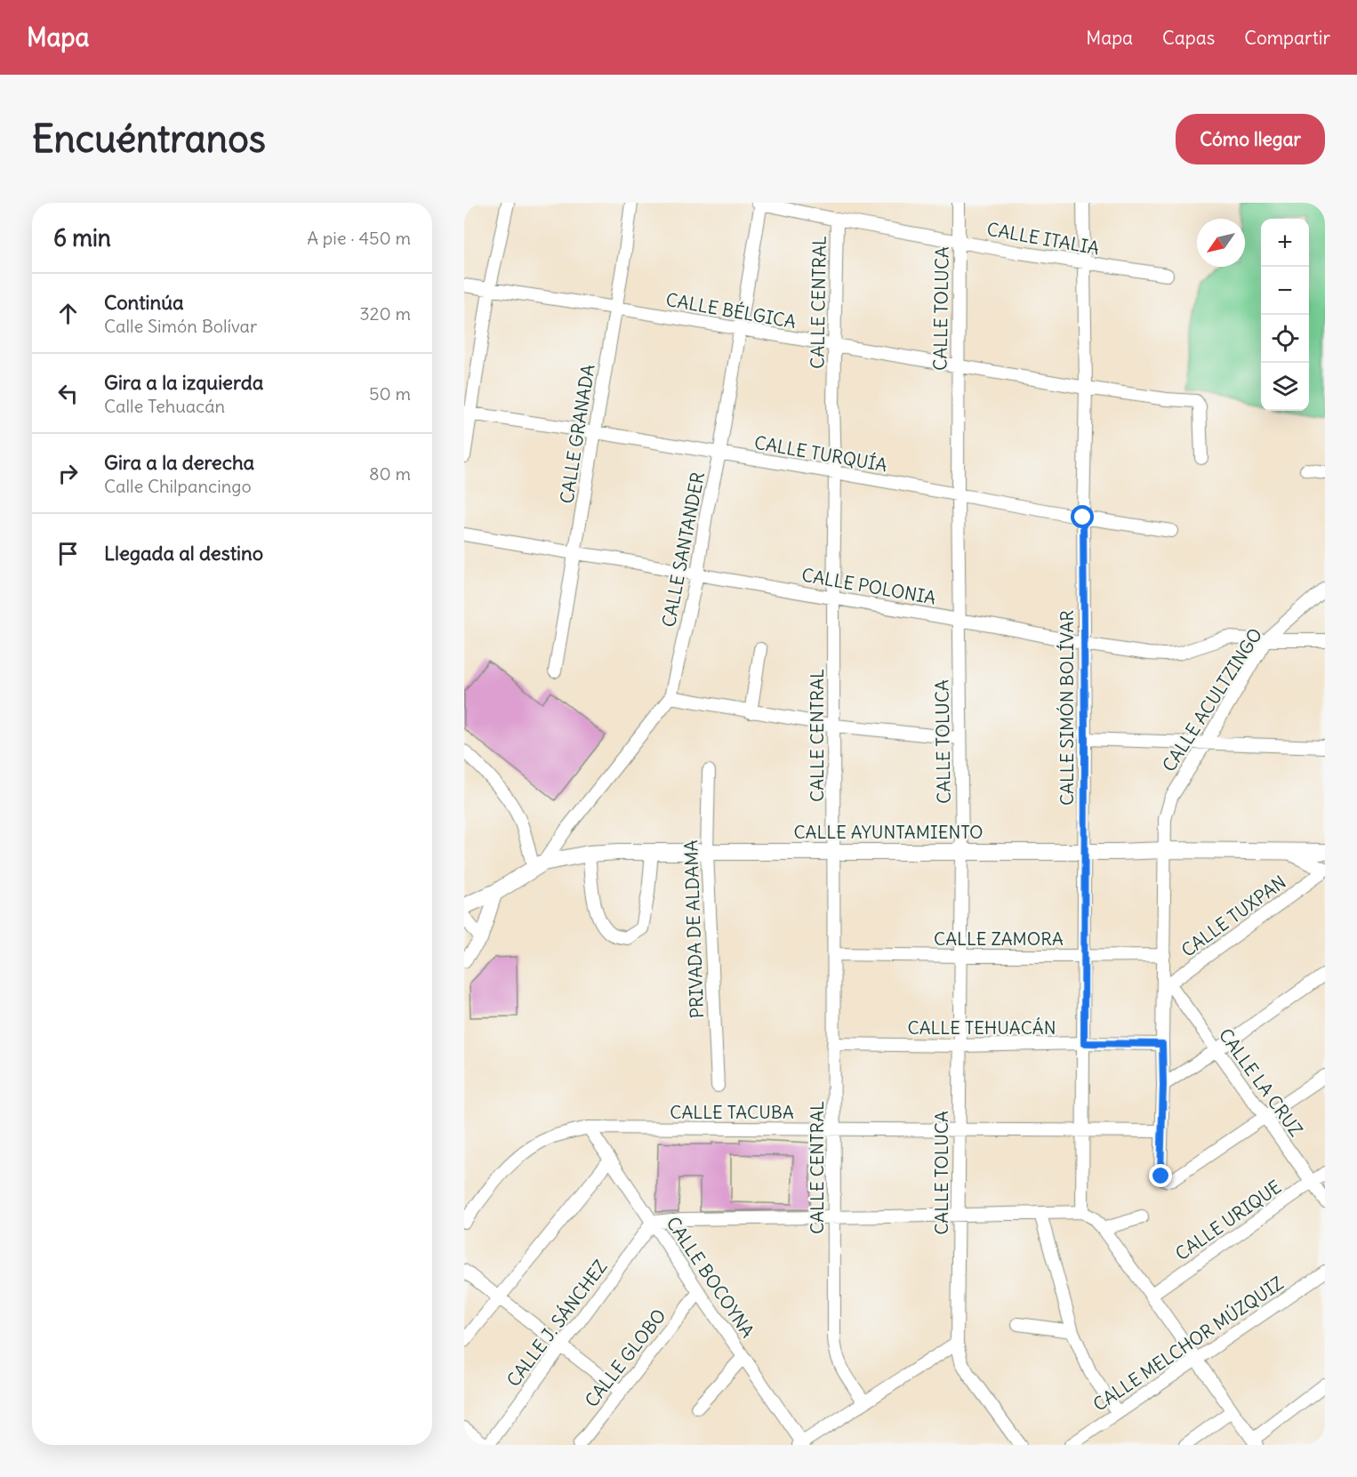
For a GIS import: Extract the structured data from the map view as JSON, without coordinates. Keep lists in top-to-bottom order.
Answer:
{
  "streets": {
    "main road": ["CALLE AYUNTAMIENTO"],
    "street": [
      "CALLE ITALIA",
      "CALLE CENTRAL",
      "CALLE TOLUCA",
      "CALLE BÉLGICA",
      "CALLE GRANADA",
      "CALLE TURQUÍA",
      "CALLE SANTANDER",
      "CALLE POLONIA",
      "CALLE ACULTZINGO",
      "CALLE SIMÓN BOLÍVAR",
      "CALLE TUXPAN",
      "PRIVADA DE ALDAMA",
      "CALLE ZAMORA",
      "CALLE TEHUACÁN",
      "CALLE LA CRUZ",
      "CALLE TACUBA",
      "CALLE URIQUE",
      "CALLE BOCOYNA",
      "CALLE J. SÁNCHEZ",
      "CALLE MELCHOR MÚZQUIZ",
      "CALLE GLOBO"
    ]
  },
  "crossings": [
    ["CALLE ITALIA", "CALLE CENTRAL"],
    ["CALLE ITALIA", "CALLE TOLUCA"],
    ["CALLE ITALIA", "CALLE SANTANDER"],
    ["CALLE ITALIA", "CALLE SIMÓN BOLÍVAR"],
    ["CALLE CENTRAL", "CALLE BÉLGICA"],
    ["CALLE CENTRAL", "CALLE TURQUÍA"],
    ["CALLE CENTRAL", "CALLE POLONIA"],
    ["CALLE CENTRAL", "CALLE AYUNTAMIENTO"],
    ["CALLE CENTRAL", "CALLE ZAMORA"],
    ["CALLE CENTRAL", "CALLE TEHUACÁN"],
    ["CALLE CENTRAL", "CALLE TACUBA"],
    ["CALLE TOLUCA", "CALLE BÉLGICA"],
    ["CALLE TOLUCA", "CALLE TURQUÍA"],
    ["CALLE TOLUCA", "CALLE POLONIA"],
    ["CALLE TOLUCA", "CALLE AYUNTAMIENTO"],
    ["CALLE TOLUCA", "CALLE ZAMORA"],
    ["CALLE TOLUCA", "CALLE TEHUACÁN"],
    ["CALLE TOLUCA", "CALLE TACUBA"],
    ["CALLE BÉLGICA", "CALLE GRANADA"],
    ["CALLE BÉLGICA", "CALLE SANTANDER"],
    ["CALLE BÉLGICA", "CALLE SIMÓN BOLÍVAR"],
    ["CALLE GRANADA", "CALLE TURQUÍA"],
    ["CALLE GRANADA", "CALLE POLONIA"],
    ["CALLE TURQUÍA", "CALLE SANTANDER"],
    ["CALLE TURQUÍA", "CALLE SIMÓN BOLÍVAR"],
    ["CALLE SANTANDER", "CALLE POLONIA"],
    ["CALLE SANTANDER", "CALLE AYUNTAMIENTO"],
    ["CALLE POLONIA", "CALLE ACULTZINGO"],
    ["CALLE POLONIA", "CALLE SIMÓN BOLÍVAR"],
    ["CALLE ACULTZINGO", "CALLE AYUNTAMIENTO"],
    ["CALLE ACULTZINGO", "CALLE TUXPAN"],
    ["CALLE ACULTZINGO", "CALLE ZAMORA"],
    ["CALLE ACULTZINGO", "CALLE TEHUACÁN"],
    ["CALLE ACULTZINGO", "CALLE LA CRUZ"],
    ["CALLE ACULTZINGO", "CALLE TACUBA"],
    ["CALLE SIMÓN BOLÍVAR", "CALLE AYUNTAMIENTO"],
    ["CALLE SIMÓN BOLÍVAR", "CALLE ZAMORA"],
    ["CALLE SIMÓN BOLÍVAR", "CALLE TEHUACÁN"],
    ["CALLE SIMÓN BOLÍVAR", "CALLE TACUBA"],
    ["CALLE AYUNTAMIENTO", "PRIVADA DE ALDAMA"],
    ["CALLE TUXPAN", "CALLE LA CRUZ"],
    ["CALLE LA CRUZ", "CALLE URIQUE"],
    ["CALLE TACUBA", "CALLE BOCOYNA"],
    ["CALLE BOCOYNA", "CALLE J. SÁNCHEZ"],
    ["CALLE BOCOYNA", "CALLE GLOBO"]
  ],
  "north": "bottom left",
  "page": {
    "header": "Mapa",
    "nav": ["Mapa", "Capas", "Compartir"],
    "buttons": "Cómo llegar",
    "title": "Encuéntranos",
    "heading": ["6 min", "A pie · 450 m"],
    "map_buttons": ["+", "−"],
    "list": [
      ["Continúa", "Calle Simón Bolívar", "320 m"],
      ["Gira a la izquierda", "Calle Tehuacán", "50 m"],
      ["Gira a la derecha", "Calle Chilpancingo", "80 m"],
      "Llegada al destino"
    ]
  }
}
